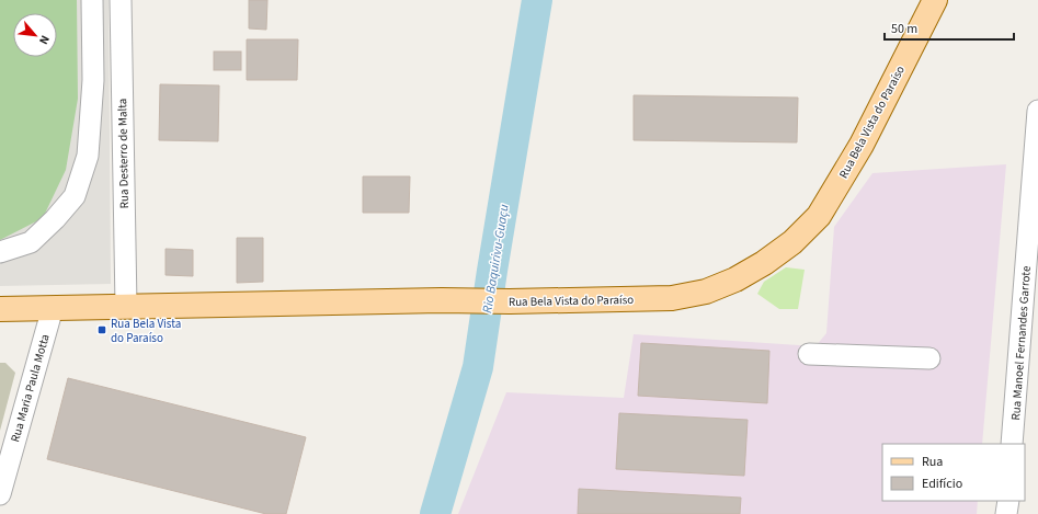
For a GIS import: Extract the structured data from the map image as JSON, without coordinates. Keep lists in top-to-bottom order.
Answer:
{
  "streets": {
    "main road": ["Rua Bela Vista do Paraíso"],
    "street": ["Rua Desterro de Malta", "Rua Manoel Fernandes Garrote", "Rua Maria Paula Motta"]
  },
  "crossings": [
    ["Rua Bela Vista do Paraíso", "Rua Desterro de Malta"],
    ["Rua Bela Vista do Paraíso", "Rua Maria Paula Motta"]
  ],
  "water": ["Rio Baquirivu-Guaçu"],
  "places": {
    "transit": ["Rua Bela Vista do Paraíso"]
  },
  "legend": ["Rua", "Edifício"],
  "scale_bar": "50 m",
  "north": "bottom right"
}
